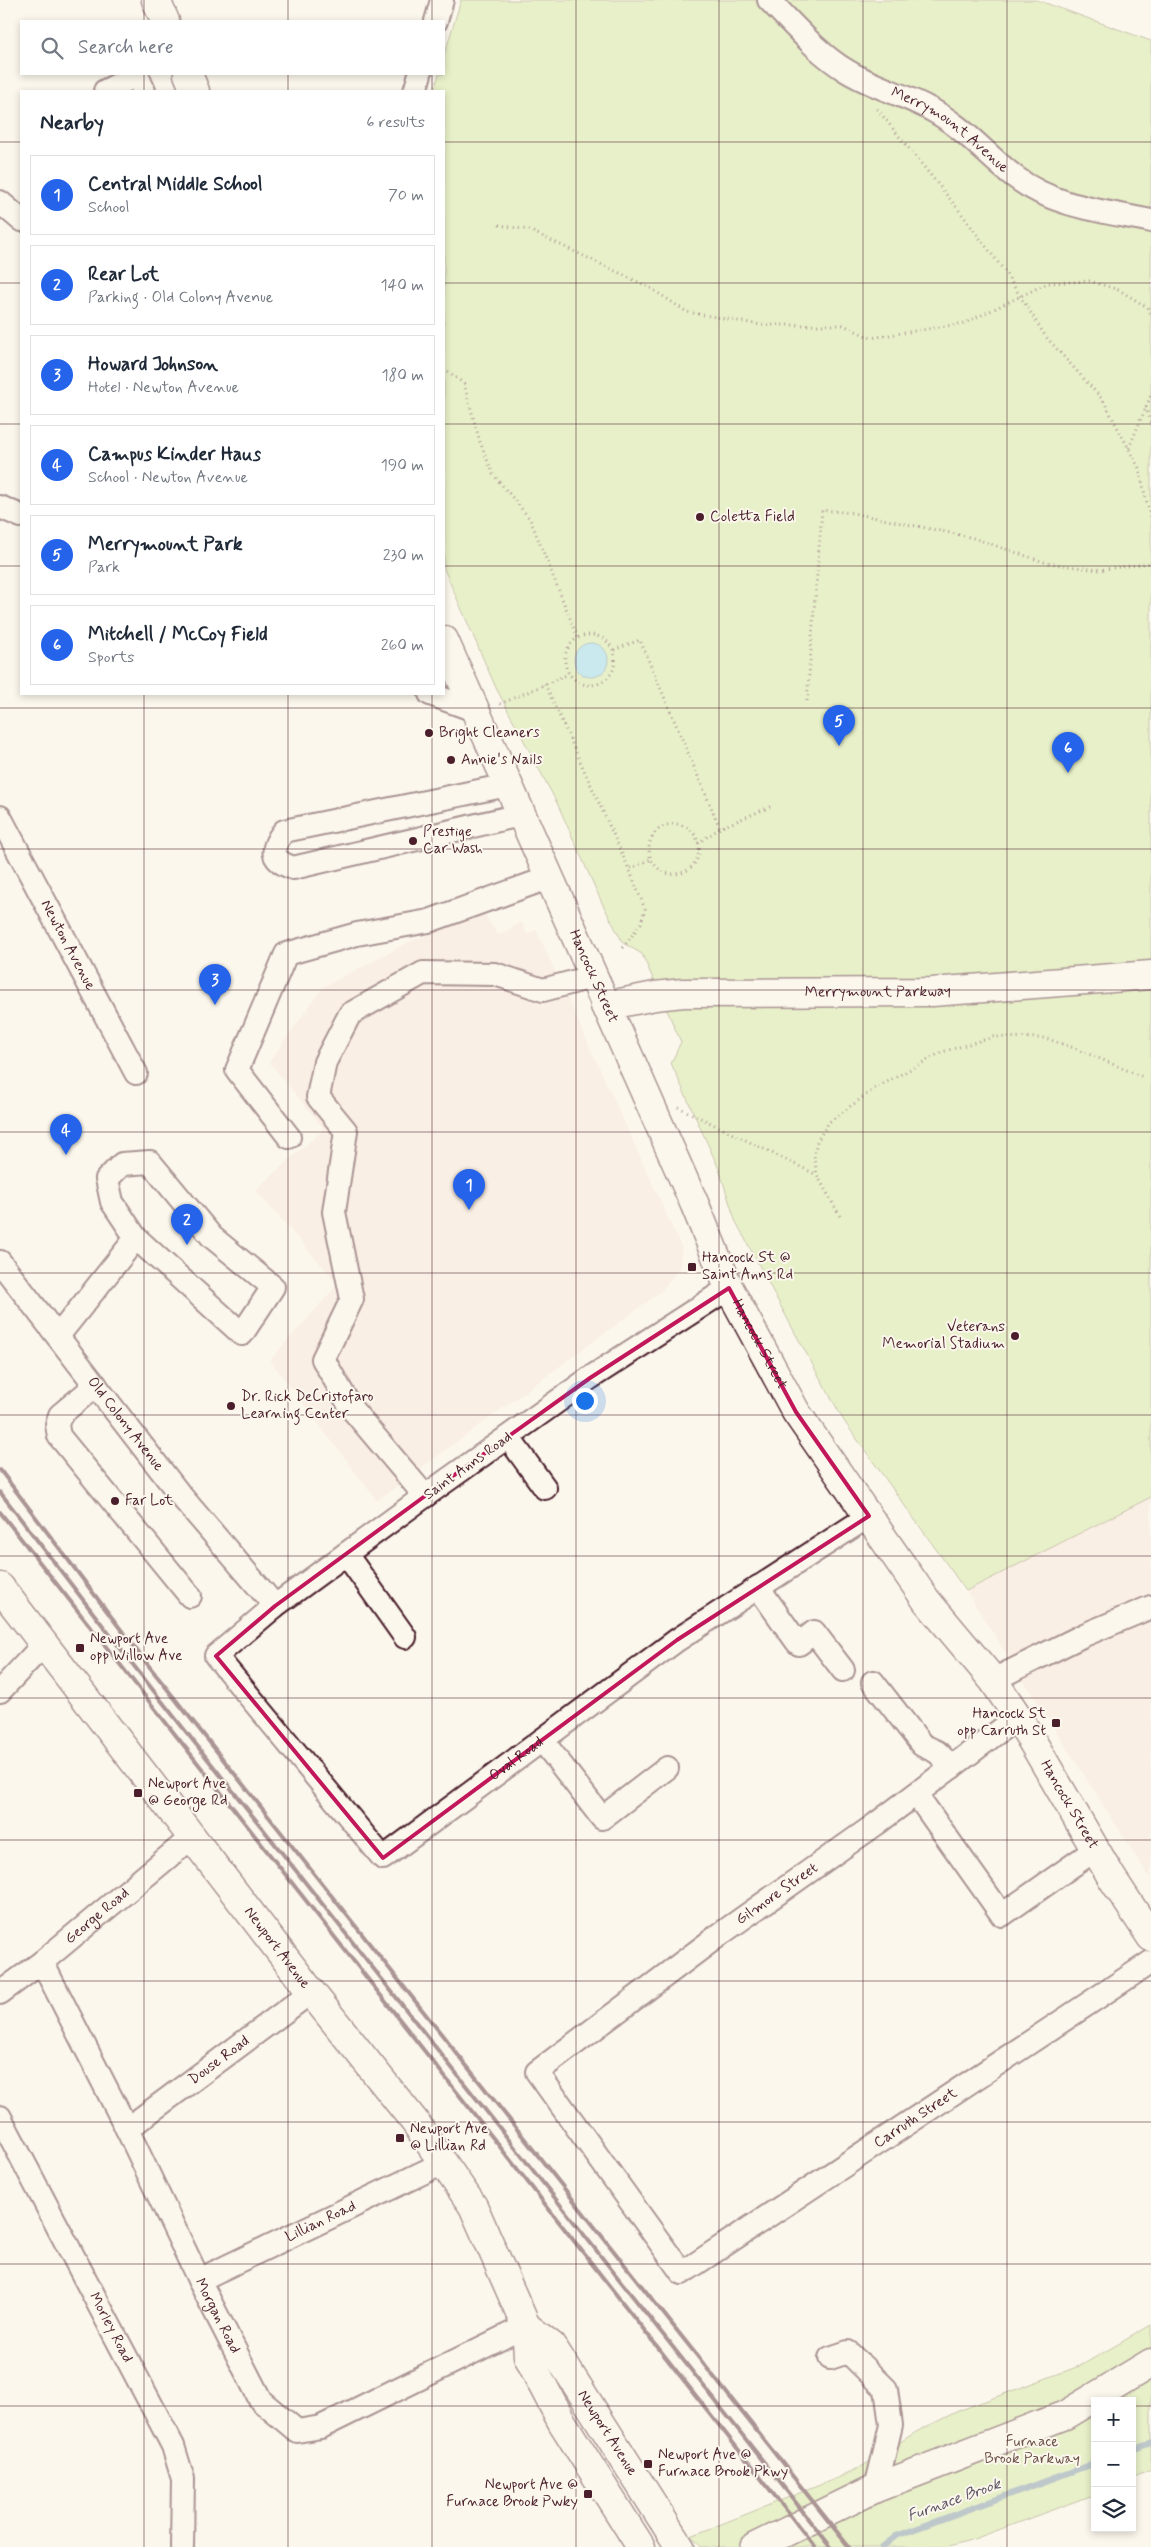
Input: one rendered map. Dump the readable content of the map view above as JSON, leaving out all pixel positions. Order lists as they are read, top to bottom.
{
  "streets": {
    "main road": ["Hancock Street", "Merrymount Parkway", "Newport Avenue"],
    "street": [
      "Merrymount Avenue",
      "Newton Avenue",
      "Old Colony Avenue",
      "Saint Anns Road",
      "Oval Road",
      "Gilmore Street",
      "George Road",
      "Douse Road",
      "Carruth Street",
      "Lillian Road",
      "Morgan Road",
      "Morley Road"
    ]
  },
  "crossings": [
    ["Hancock Street", "Merrymount Parkway"],
    ["Hancock Street", "Saint Anns Road"],
    ["Hancock Street", "Oval Road"],
    ["Hancock Street", "Gilmore Street"],
    ["Old Colony Avenue", "Saint Anns Road"],
    ["Saint Anns Road", "Oval Road"],
    ["Gilmore Street", "Carruth Street"],
    ["George Road", "Newport Avenue"],
    ["George Road", "Morgan Road"],
    ["Newport Avenue", "Douse Road"],
    ["Newport Avenue", "Lillian Road"],
    ["Newport Avenue", "Morgan Road"],
    ["Douse Road", "Morgan Road"],
    ["Lillian Road", "Morgan Road"]
  ],
  "water": ["Furnace Brook"],
  "parks": ["Furnace Brook Parkway"],
  "places": {
    "other": [
      "Coletta Field",
      "Bright Cleaners",
      "Annie's Nails",
      "Prestige Car Wash",
      "Veterans Memorial Stadium",
      "Dr. Rick DeCristofaro Learning Center",
      "Far Lot"
    ],
    "transit": [
      "Hancock St @ Saint Anns Rd",
      "Newport Ave opp Willow Ave",
      "Hancock St opp Carruth St",
      "Newport Ave @ George Rd",
      "Newport Ave @ Lillian Rd",
      "Newport Ave @ Furnace Brook Pkwy",
      "Newport Ave @ Furnace Brook Pwky"
    ]
  },
  "page": {
    "search": "Search here",
    "heading": ["Nearby", "6 results"],
    "list": [
      {
        "mark": "1",
        "name": "Central Middle School",
        "note": "School",
        "value": "70 m"
      },
      {
        "mark": "2",
        "name": "Rear Lot",
        "note": "Parking · Old Colony Avenue",
        "value": "140 m"
      },
      {
        "mark": "3",
        "name": "Howard Johnson",
        "note": "Hotel · Newton Avenue",
        "value": "180 m"
      },
      {
        "mark": "4",
        "name": "Campus Kinder Haus",
        "note": "School · Newton Avenue",
        "value": "190 m"
      },
      {
        "mark": "5",
        "name": "Merrymount Park",
        "note": "Park",
        "value": "230 m"
      },
      {
        "mark": "6",
        "name": "Mitchell / McCoy Field",
        "note": "Sports",
        "value": "260 m"
      }
    ],
    "pins": [
      "5",
      "6",
      "3",
      "4",
      "1",
      "2"
    ],
    "map_buttons": ["+", "−"]
  }
}
